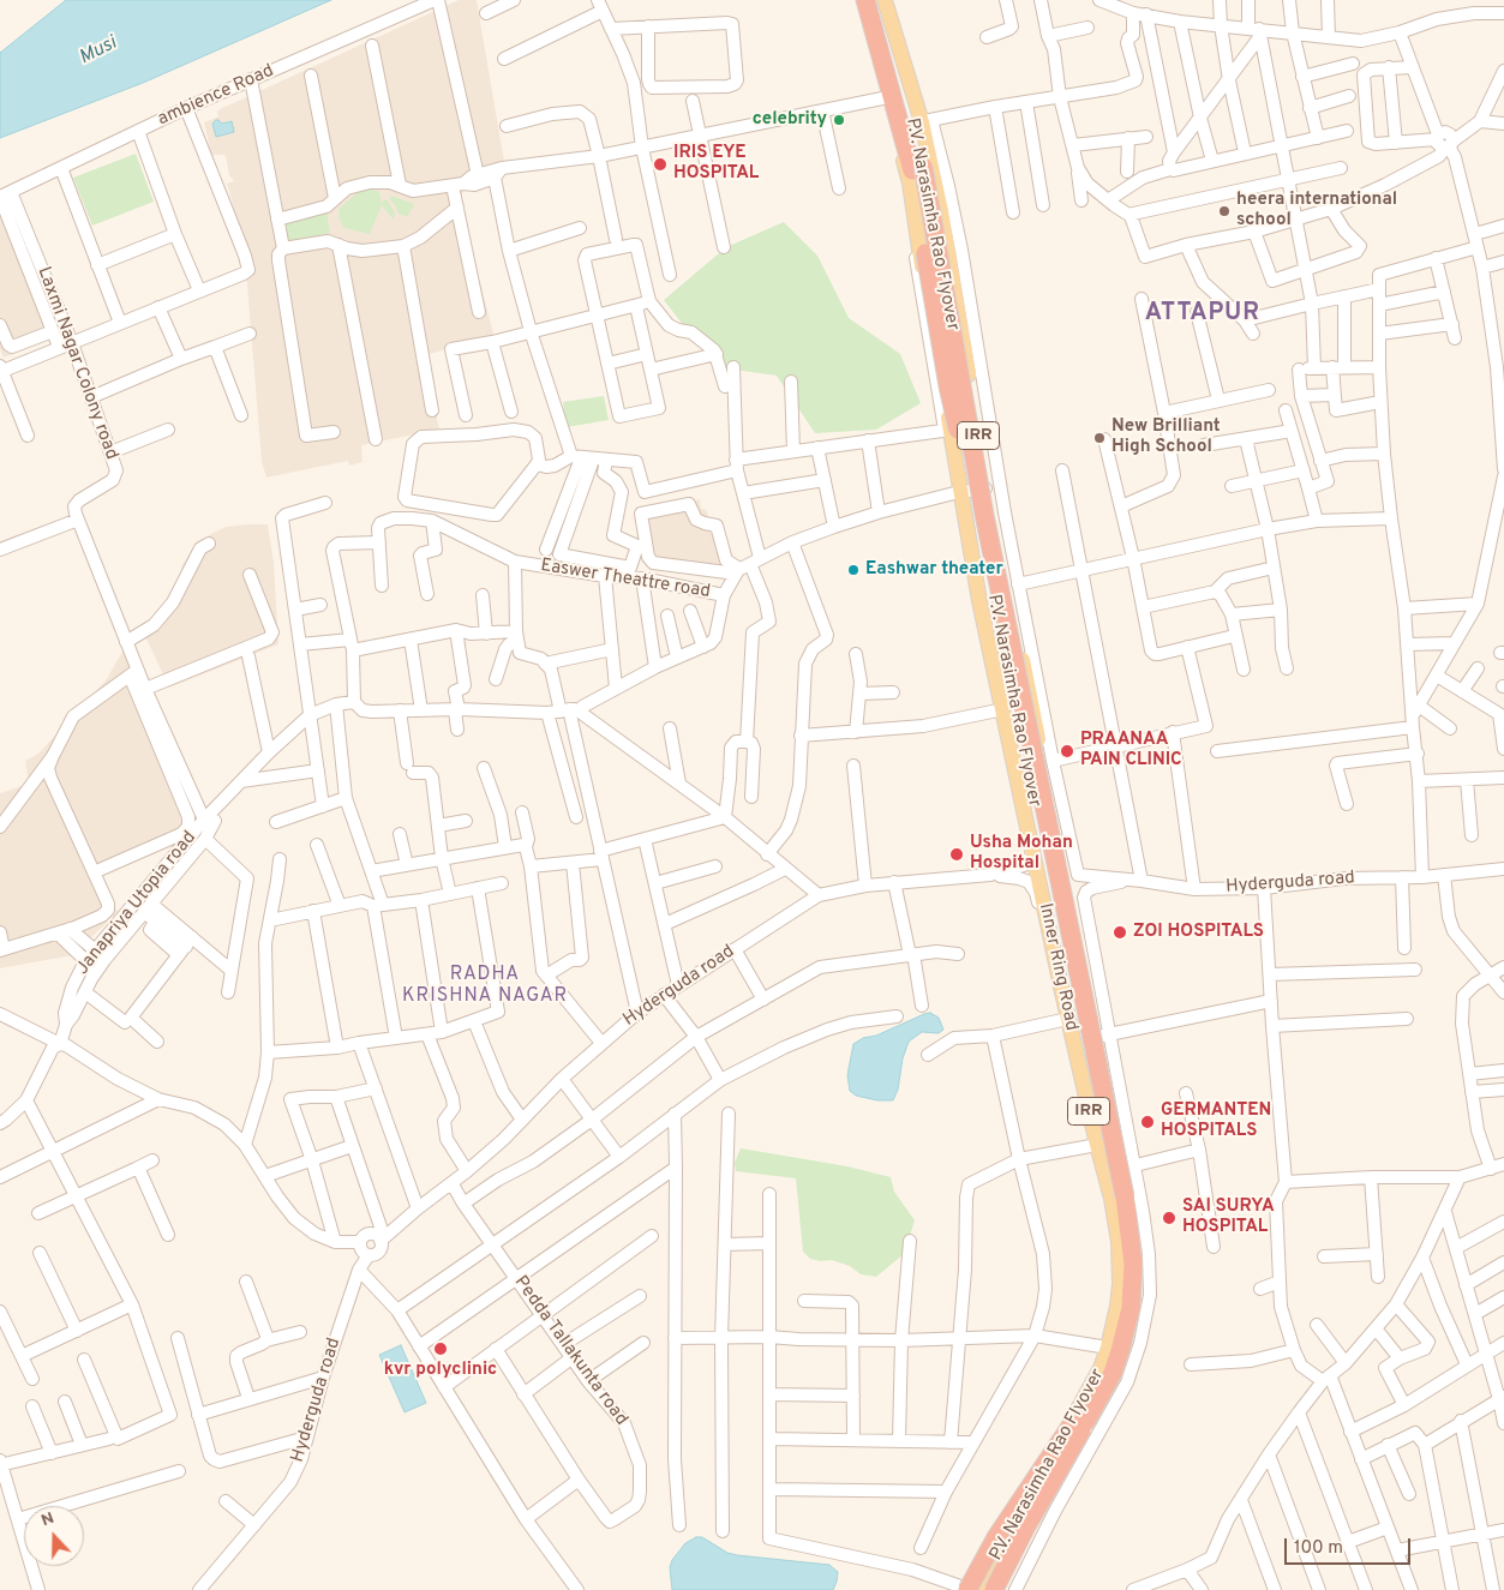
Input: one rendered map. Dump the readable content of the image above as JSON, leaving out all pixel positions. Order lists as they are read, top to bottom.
{
  "streets": {
    "highway": ["P.V. Narasimha Rao Flyover"],
    "main road": ["IRR", "Inner Ring Road"],
    "street": [
      "ambience Road",
      "Laxmi Nagar Colony road",
      "Easwer Theattre road",
      "Hyderguda road",
      "Janapriya Utopia road",
      "Pedda Tallakunta road"
    ]
  },
  "crossings": [
    ["ambience Road", "Laxmi Nagar Colony road"],
    ["P.V. Narasimha Rao Flyover", "Inner Ring Road"],
    ["Hyderguda road", "Inner Ring Road"],
    ["Hyderguda road", "Pedda Tallakunta road"]
  ],
  "districts": ["ATTAPUR", "RADHA KRISHNA NAGAR"],
  "water": ["Musi"],
  "places": [
    "celebrity",
    "IRIS EYE HOSPITAL",
    "heera international school",
    "New Brilliant High School",
    "Eashwar theater",
    "PRAANAA PAIN CLINIC",
    "Usha Mohan Hospital",
    "ZOI HOSPITALS",
    "GERMANTEN HOSPITALS",
    "SAI SURYA HOSPITAL",
    "kvr polyclinic"
  ],
  "scale_bar": "100 m",
  "north": "top"
}
